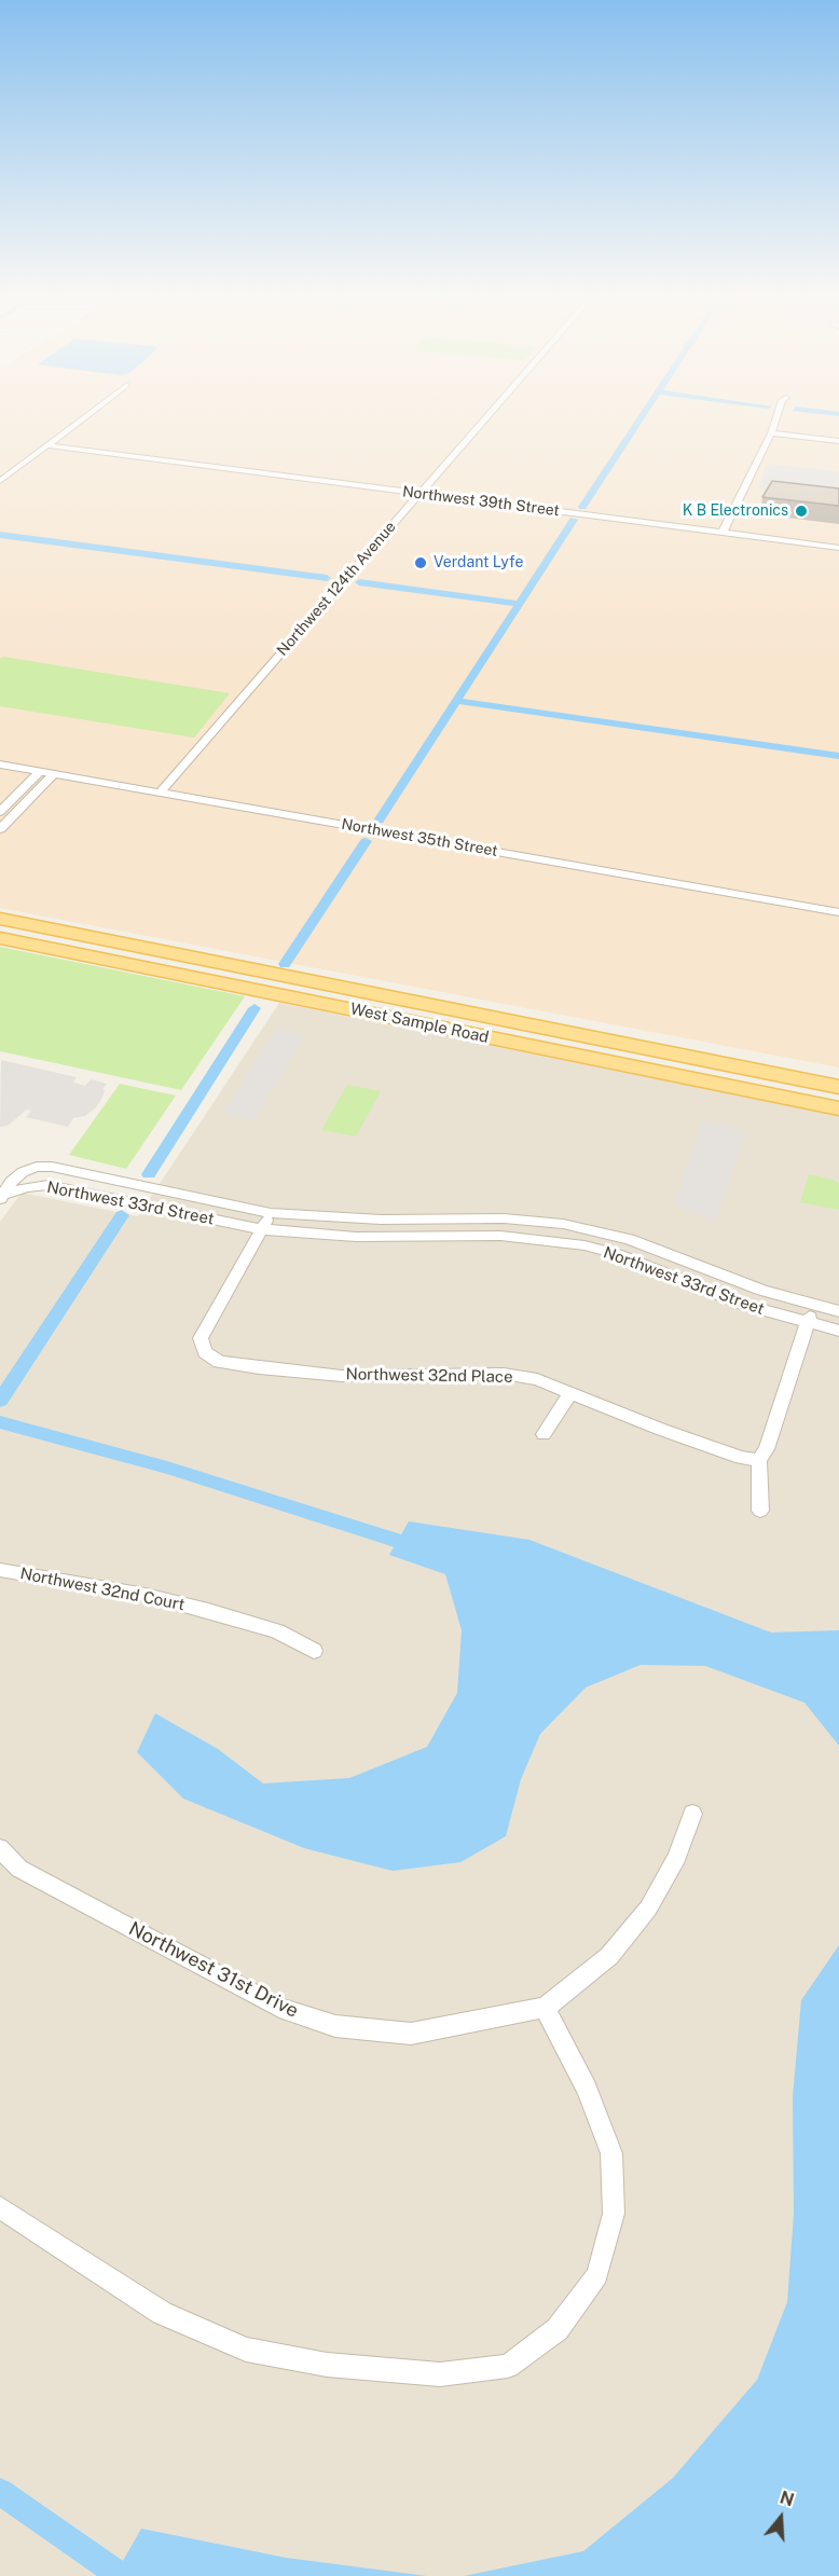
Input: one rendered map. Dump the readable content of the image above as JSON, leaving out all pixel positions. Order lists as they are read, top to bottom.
{
  "streets": {
    "main road": ["West Sample Road"],
    "street": [
      "Northwest 39th Street",
      "Northwest 124th Avenue",
      "Northwest 35th Street",
      "Northwest 33rd Street",
      "Northwest 32nd Place",
      "Northwest 32nd Court",
      "Northwest 31st Drive"
    ]
  },
  "crossings": [
    ["Northwest 39th Street", "Northwest 124th Avenue"],
    ["Northwest 124th Avenue", "Northwest 35th Street"],
    ["Northwest 33rd Street", "Northwest 32nd Place"]
  ],
  "places": ["K B Electronics", "Verdant Lyfe"],
  "north": "top"
}
